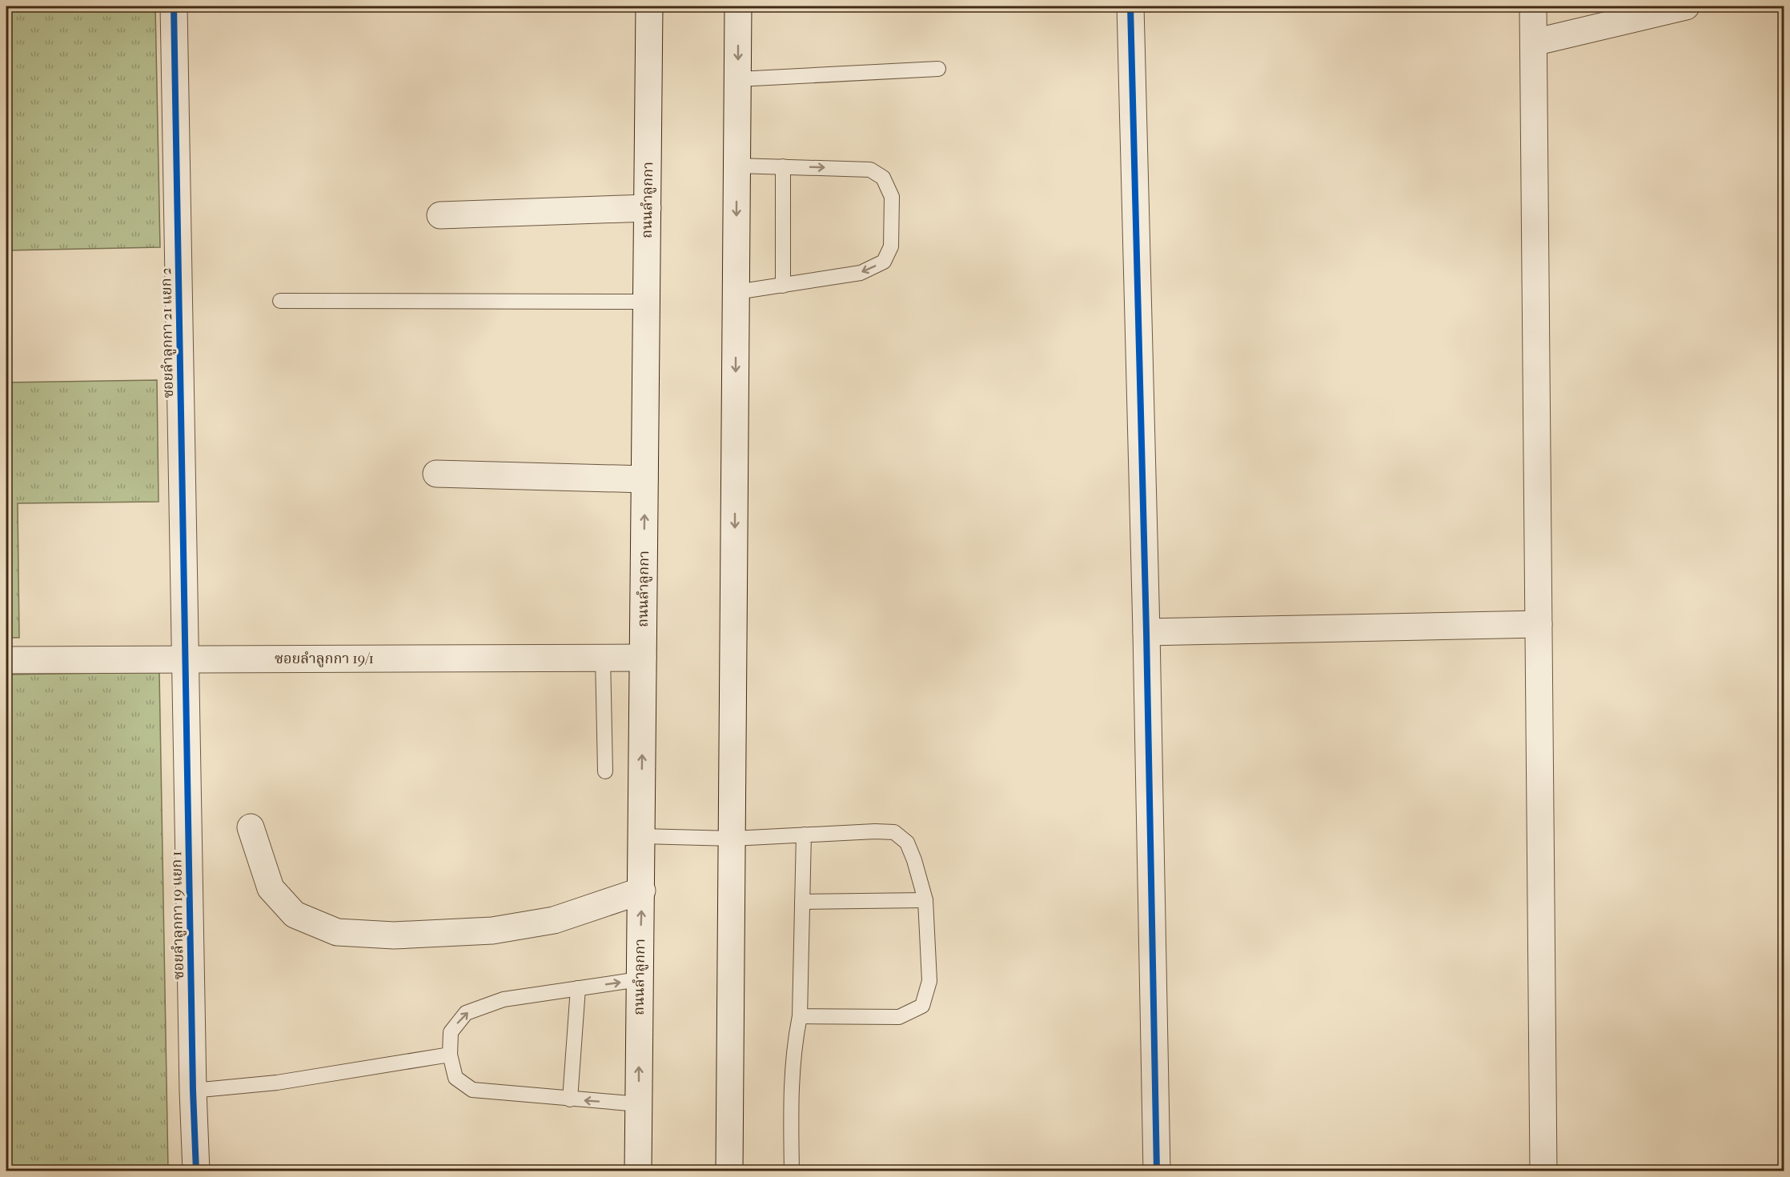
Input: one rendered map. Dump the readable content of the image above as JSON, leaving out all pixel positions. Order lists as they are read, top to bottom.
{
  "streets": {
    "street": [
      "ถนนลำลูกกา",
      "ซอยลำลูกกา 21 แยก 2",
      "ซอยลำลูกกา 19/1",
      "ซอยลำลูกกา 19 แยก 1"
    ]
  },
  "crossings": [
    ["ถนนลำลูกกา", "ซอยลำลูกกา 19/1"],
    ["ซอยลำลูกกา 21 แยก 2", "ซอยลำลูกกา 19/1"],
    ["ซอยลำลูกกา 21 แยก 2", "ซอยลำลูกกา 19 แยก 1"],
    ["ซอยลำลูกกา 19/1", "ซอยลำลูกกา 19 แยก 1"]
  ]
}
